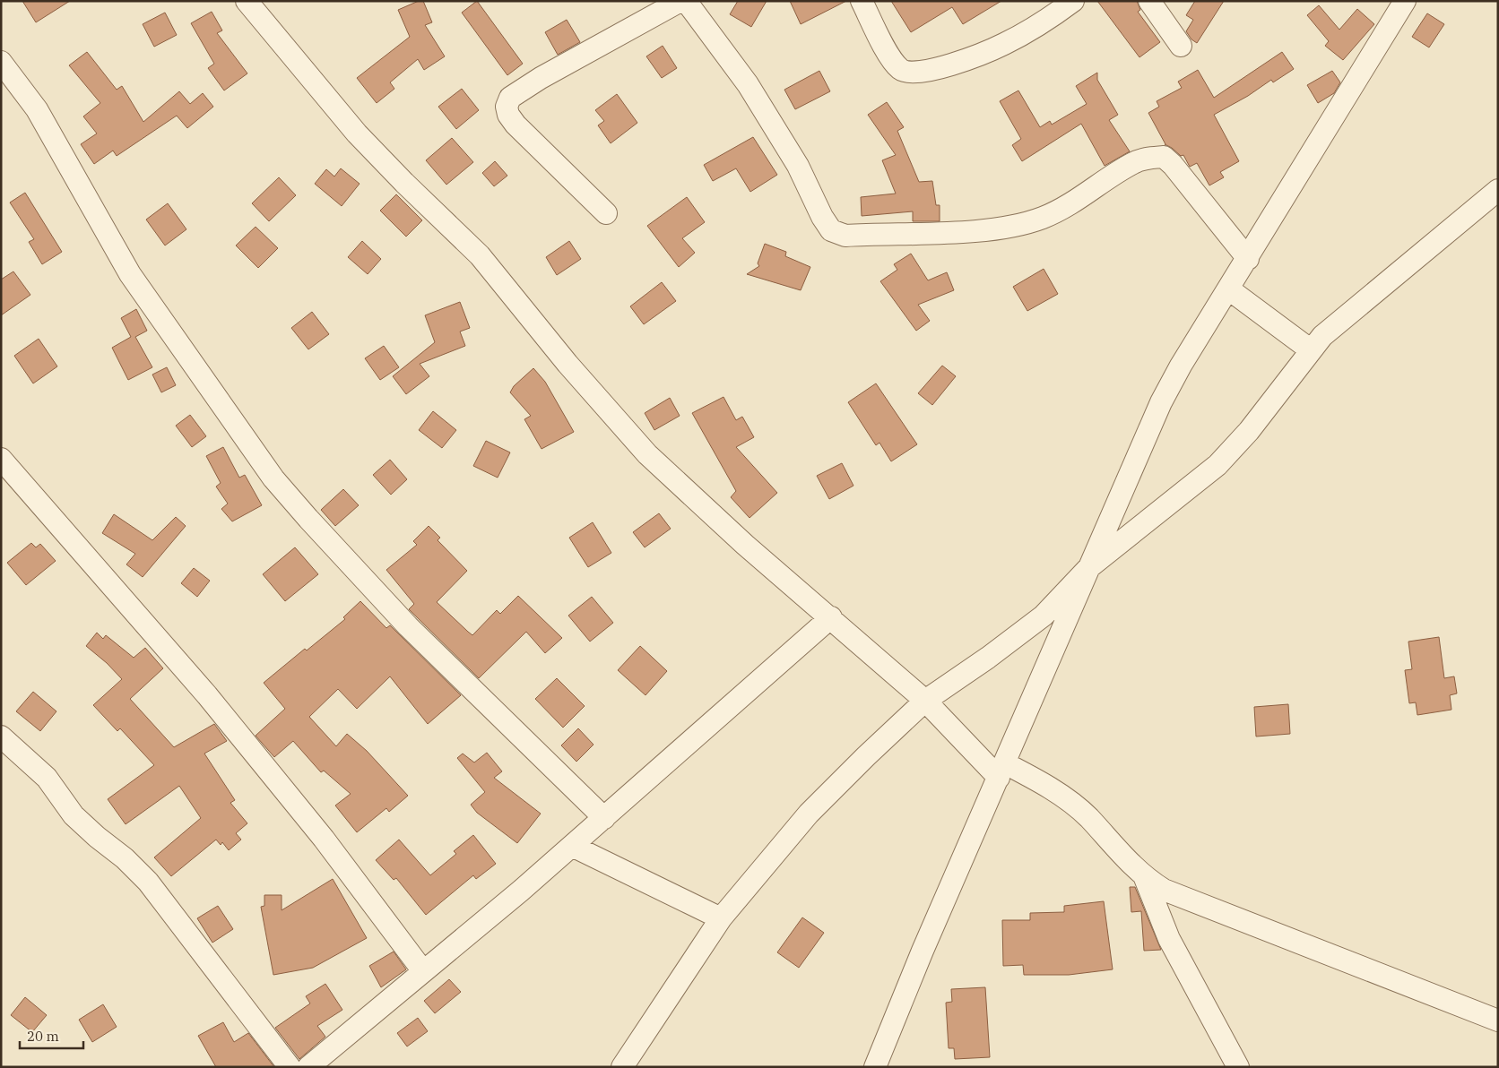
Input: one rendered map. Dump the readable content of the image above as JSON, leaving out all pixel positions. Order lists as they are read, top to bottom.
{
  "scale_bar": "20 m"
}
